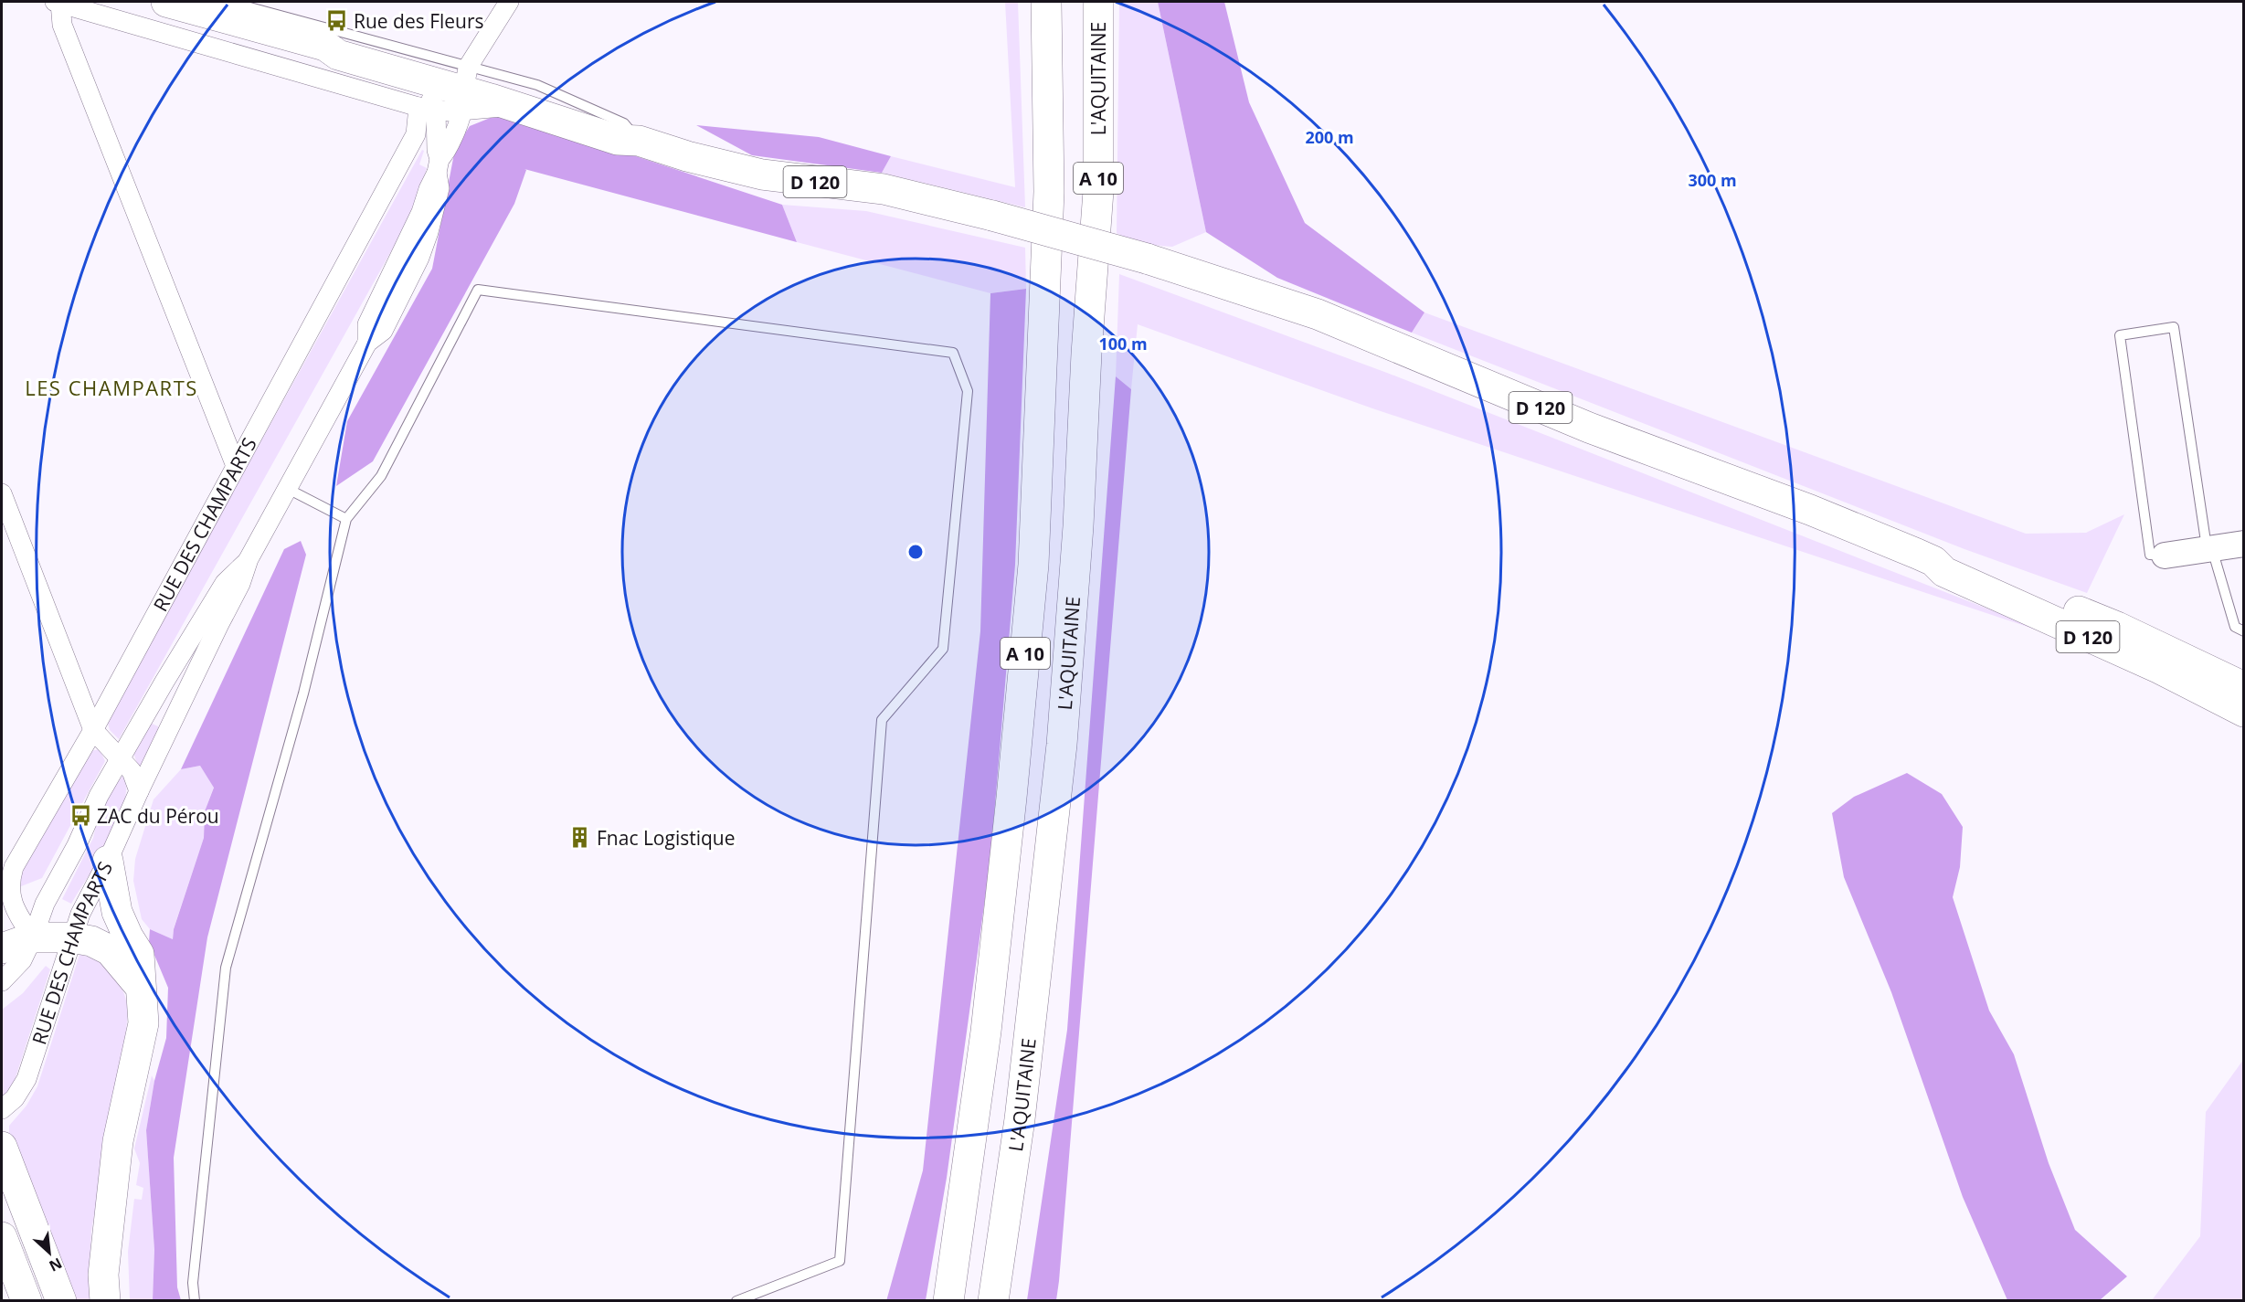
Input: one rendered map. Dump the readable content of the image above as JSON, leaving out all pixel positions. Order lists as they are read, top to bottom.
{
  "streets": {
    "main road": ["L'AQUITAINE", "A 10", "D 120"],
    "street": ["RUE DES CHAMPARTS"]
  },
  "districts": ["LES CHAMPARTS"],
  "places": {
    "bus stop": ["Rue des Fleurs", "ZAC du Pérou"],
    "building": ["Fnac Logistique"]
  },
  "north": "bottom right",
  "rings": ["200 m", "300 m", "100 m"]
}
